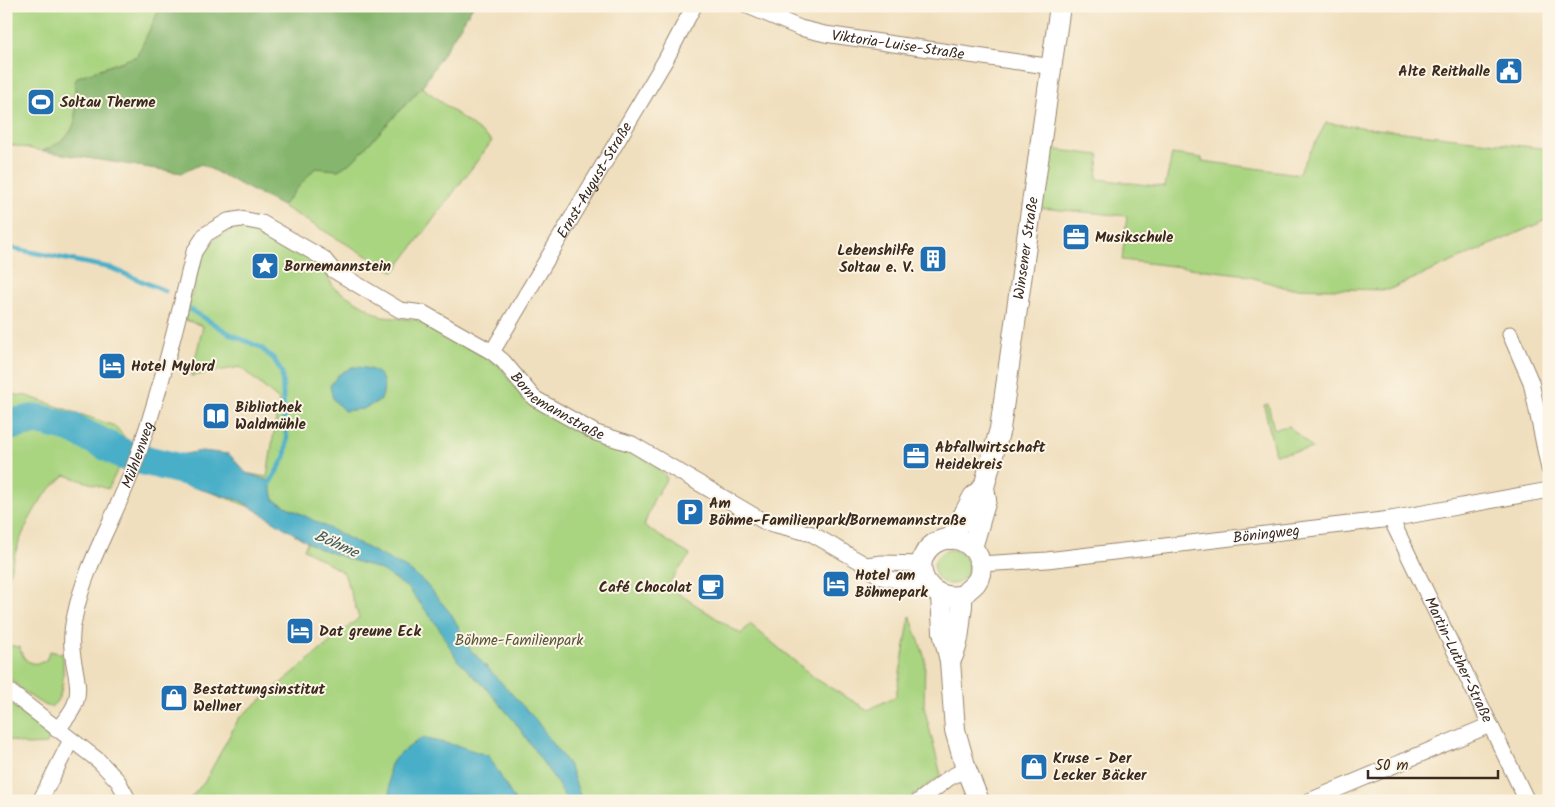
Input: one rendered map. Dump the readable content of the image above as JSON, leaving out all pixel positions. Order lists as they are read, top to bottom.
{
  "streets": {
    "main road": ["Winsener Straße"],
    "street": [
      "Viktoria-Luise-Straße",
      "Ernst-August-Straße",
      "Bornemannstraße",
      "Mühlenweg",
      "Böningweg",
      "Martin-Luther-Straße"
    ]
  },
  "crossings": [
    ["Viktoria-Luise-Straße", "Winsener Straße"],
    ["Ernst-August-Straße", "Bornemannstraße"],
    ["Winsener Straße", "Bornemannstraße"],
    ["Winsener Straße", "Böningweg"],
    ["Bornemannstraße", "Mühlenweg"],
    ["Bornemannstraße", "Böningweg"],
    ["Böningweg", "Martin-Luther-Straße"]
  ],
  "water": ["Böhme"],
  "parks": ["Böhme-Familienpark"],
  "places": {
    "public building": ["Alte Reithalle"],
    "sports": ["Soltau Therme"],
    "office": ["Musikschule", "Abfallwirtschaft Heidekreis"],
    "building": ["Lebenshilfe Soltau e. V."],
    "place": ["Bornemannstein"],
    "hotel": ["Hotel Mylord", "Hotel am Böhmepark", "Dat greune Eck"],
    "library": ["Bibliothek Waldmühle"],
    "parking": ["Am Böhme-Familienpark/Bornemannstraße"],
    "cafe": ["Café Chocolat"],
    "shop": ["Bestattungsinstitut Wellner", "Kruse - Der Lecker Bäcker"]
  },
  "scale_bar": "50 m"
}
